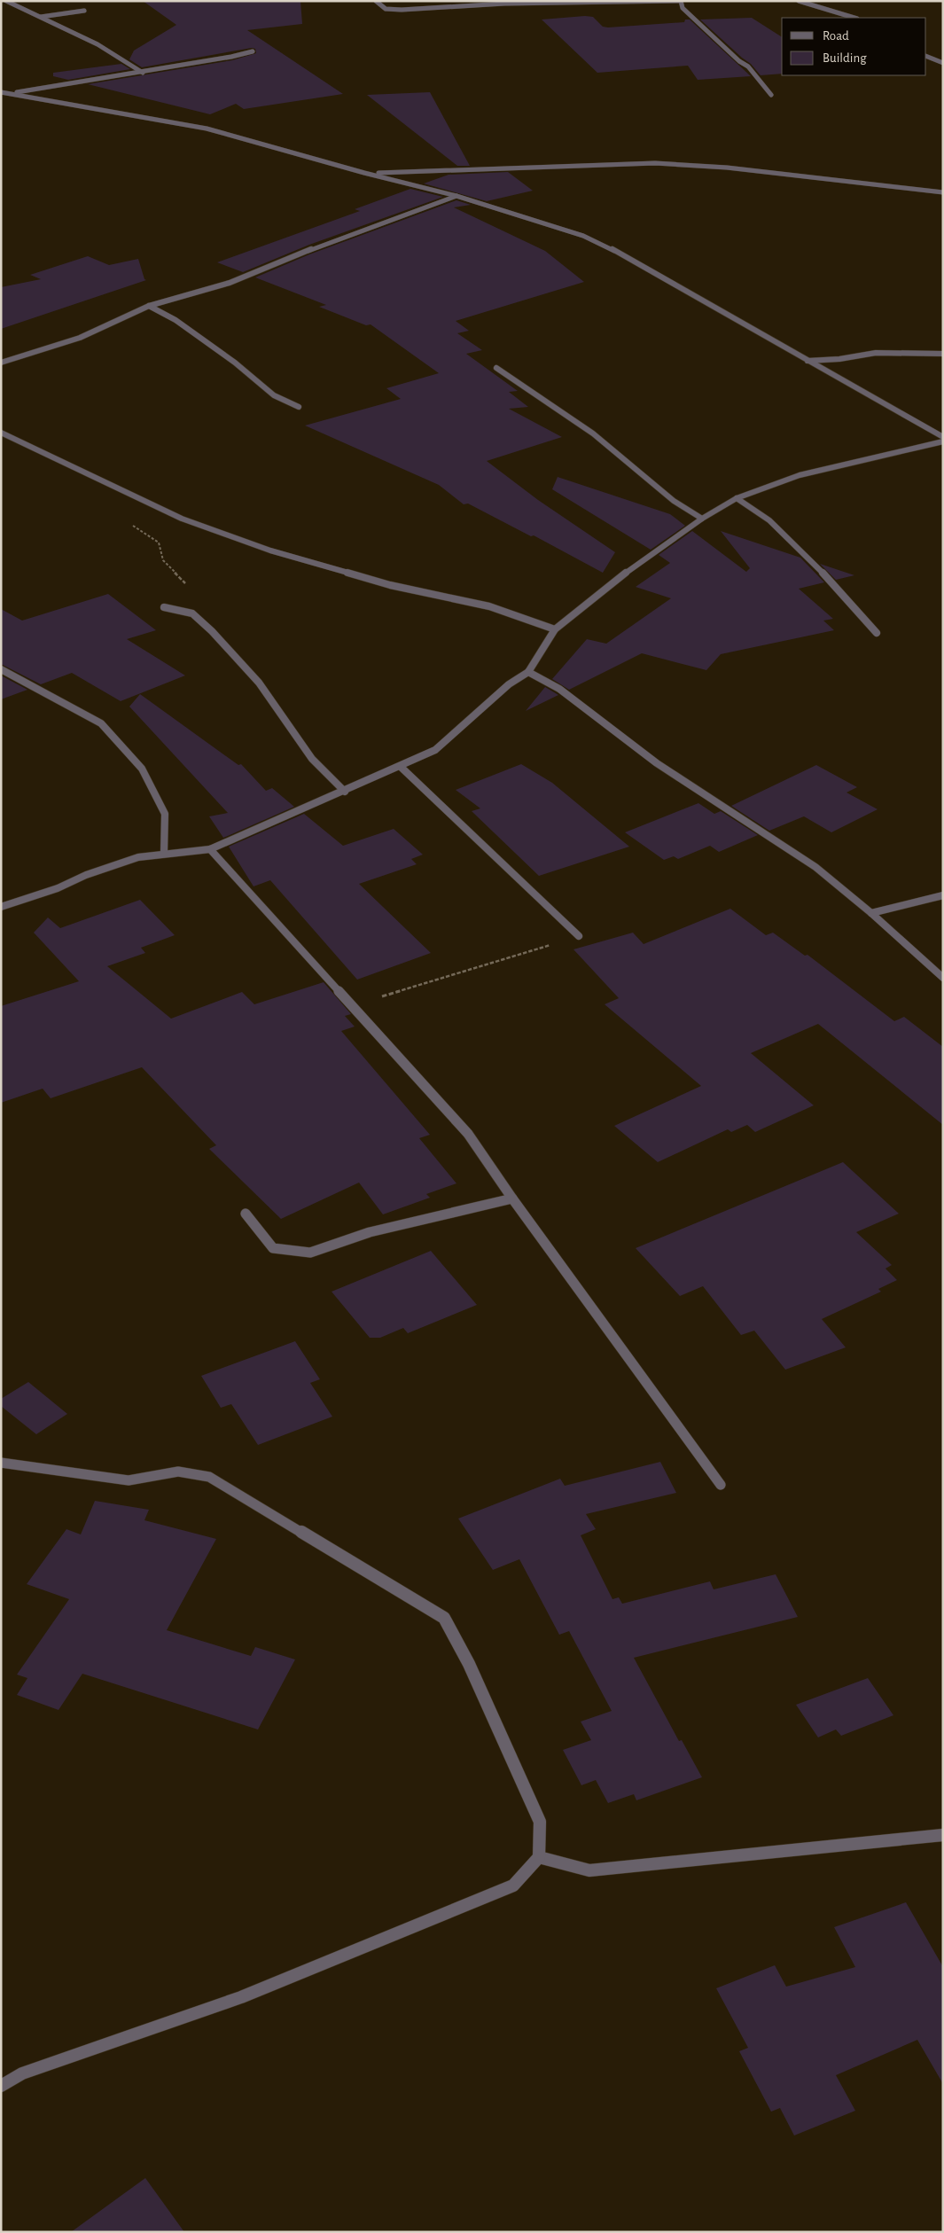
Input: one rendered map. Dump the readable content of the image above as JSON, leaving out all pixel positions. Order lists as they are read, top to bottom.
{
  "legend": ["Road", "Building"]
}
